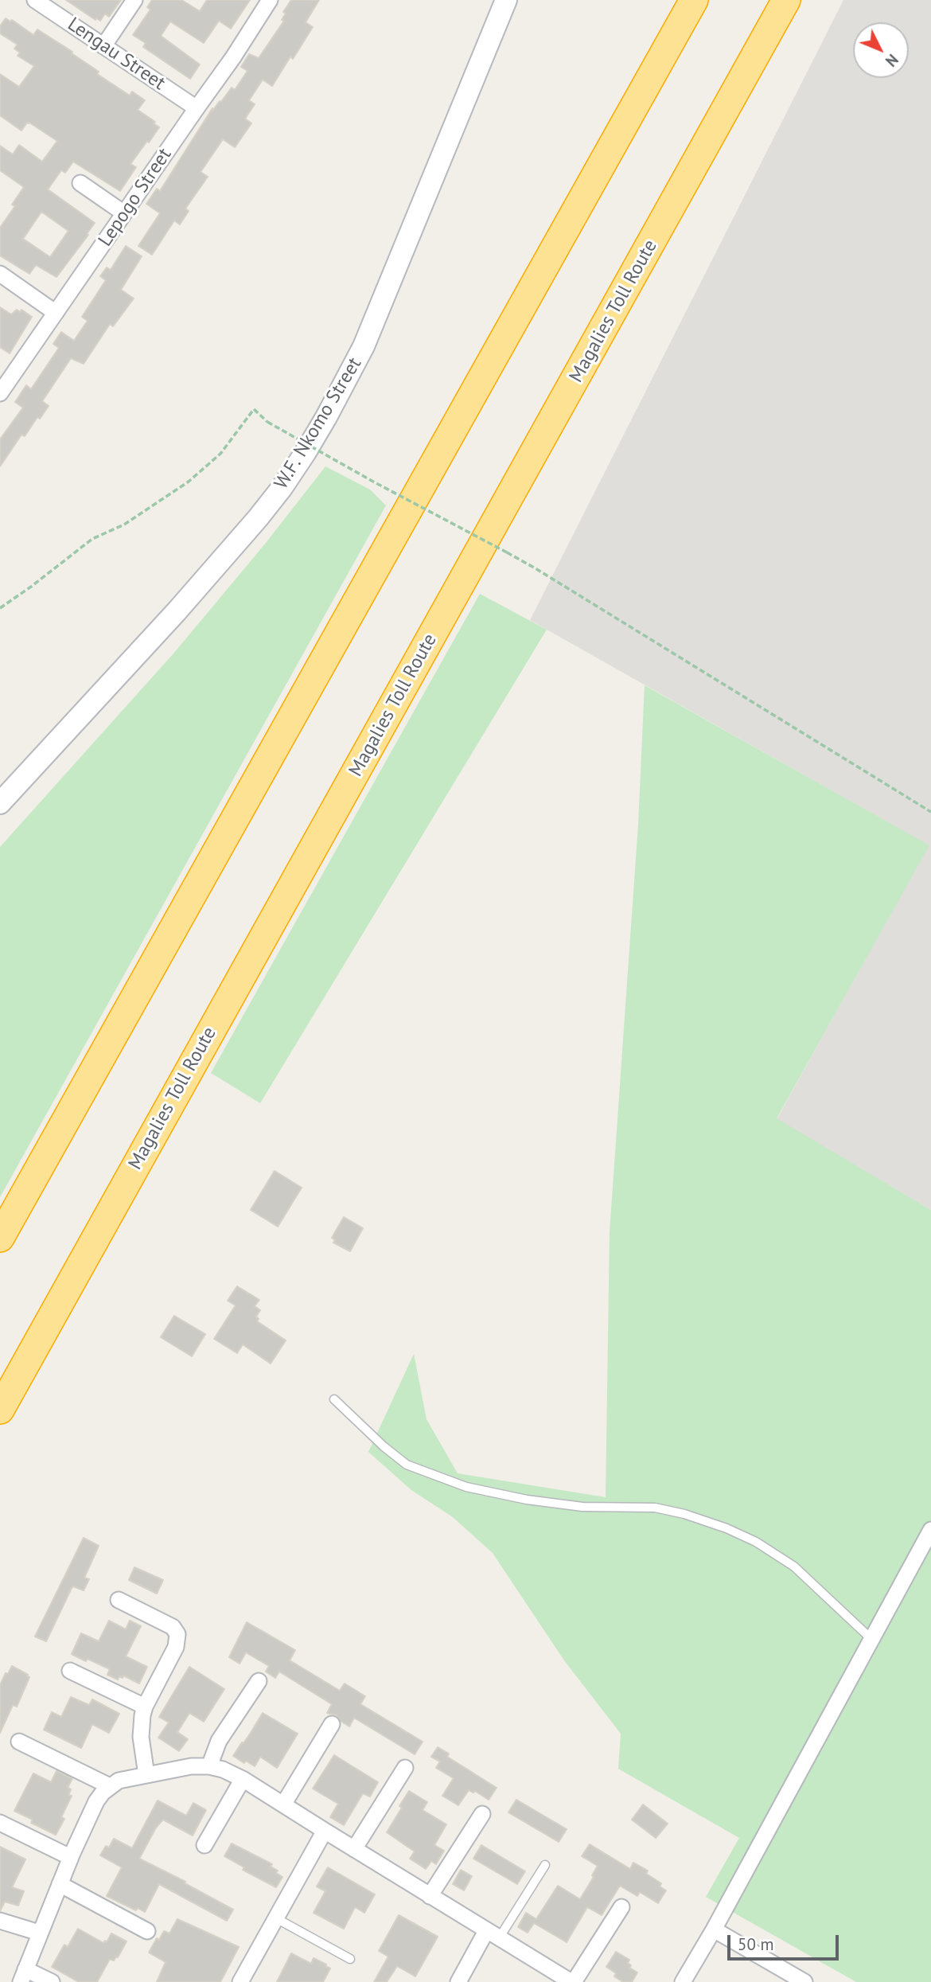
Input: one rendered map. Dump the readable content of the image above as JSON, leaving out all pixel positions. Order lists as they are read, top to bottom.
{
  "streets": {
    "highway": ["Magalies Toll Route"],
    "main road": ["W.F. Nkomo Street"],
    "street": ["Lengau Street", "Lepogo Street"]
  },
  "crossings": [
    ["Lengau Street", "Lepogo Street"]
  ],
  "scale_bar": "50 m",
  "north": "bottom right"
}
